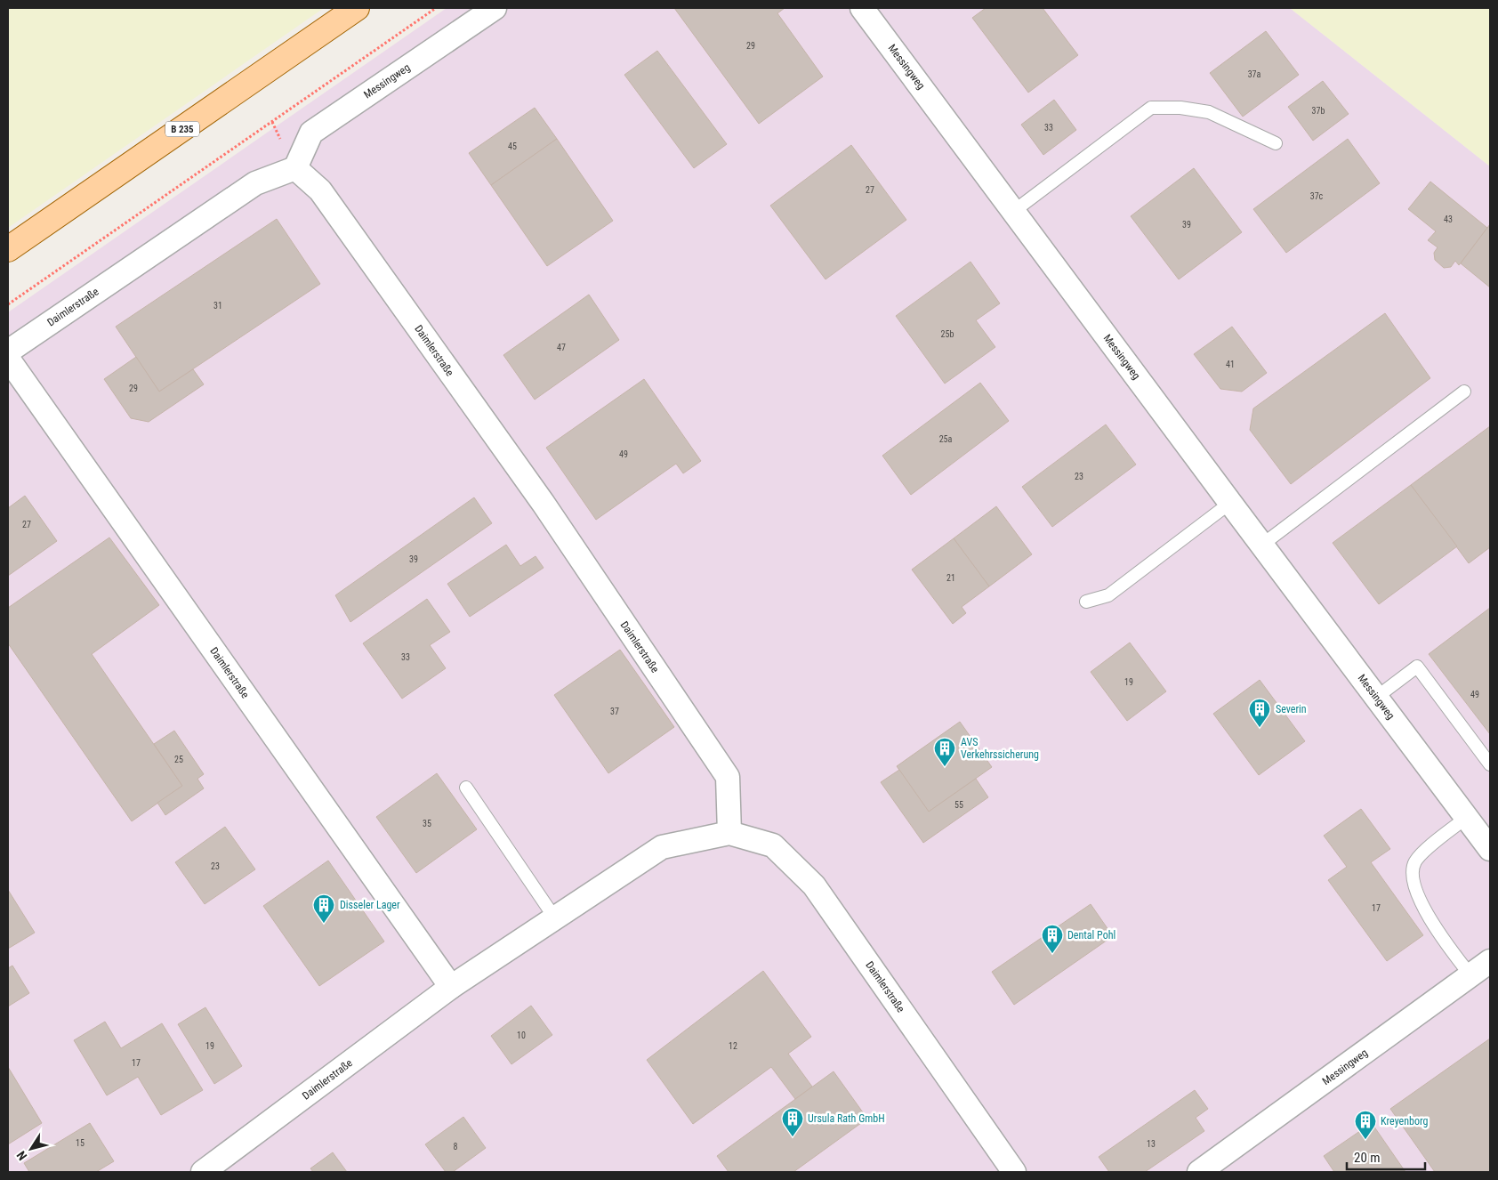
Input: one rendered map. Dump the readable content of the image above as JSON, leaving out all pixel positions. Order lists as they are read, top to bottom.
{
  "streets": {
    "main road": ["B 235"],
    "street": ["Messingweg", "Daimlerstraße"]
  },
  "crossings": [
    ["Messingweg", "Daimlerstraße"]
  ],
  "places": {
    "building": [
      "Severin",
      "AVS Verkehrssicherung",
      "Disseler Lager",
      "Dental Pohl",
      "Ursula Rath GmbH",
      "Kreyenborg"
    ]
  },
  "house_numbers": [
    "29",
    "37a",
    "37b",
    "33",
    "45",
    "27",
    "37c",
    "43",
    "39",
    "31",
    "25b",
    "47",
    "41",
    "29",
    "25a",
    "49",
    "23",
    "27",
    "39",
    "21",
    "33",
    "19",
    "49",
    "37",
    "25",
    "55",
    "35",
    "23",
    "17",
    "10",
    "19",
    "12",
    "17",
    "15",
    "13",
    "8"
  ],
  "scale_bar": "20 m",
  "north": "bottom left"
}
